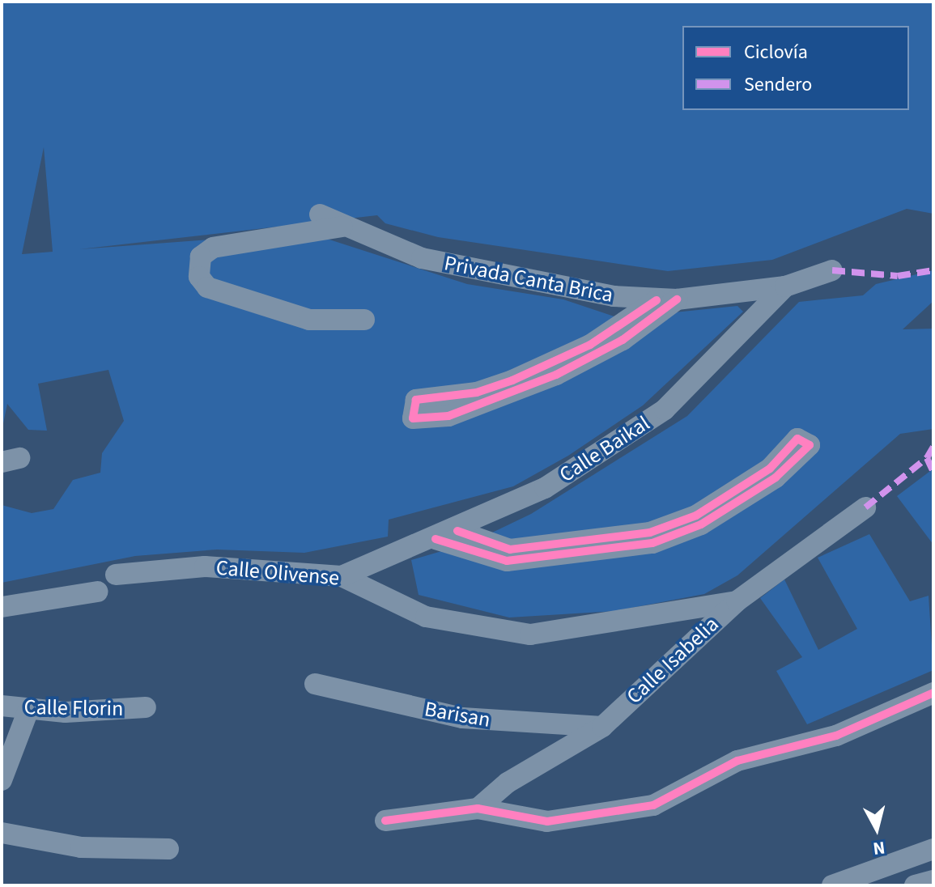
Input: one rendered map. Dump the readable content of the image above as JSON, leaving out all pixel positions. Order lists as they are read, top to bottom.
{
  "streets": {
    "street": [
      "Privada Canta Brica",
      "Calle Baikal",
      "Calle Olivense",
      "Calle Isabelia",
      "Calle Florin",
      "Barisan"
    ]
  },
  "crossings": [
    ["Privada Canta Brica", "Calle Baikal"],
    ["Calle Baikal", "Calle Olivense"],
    ["Calle Olivense", "Calle Isabelia"],
    ["Calle Isabelia", "Barisan"]
  ],
  "legend": ["Ciclovía", "Sendero"],
  "north": "bottom"
}
